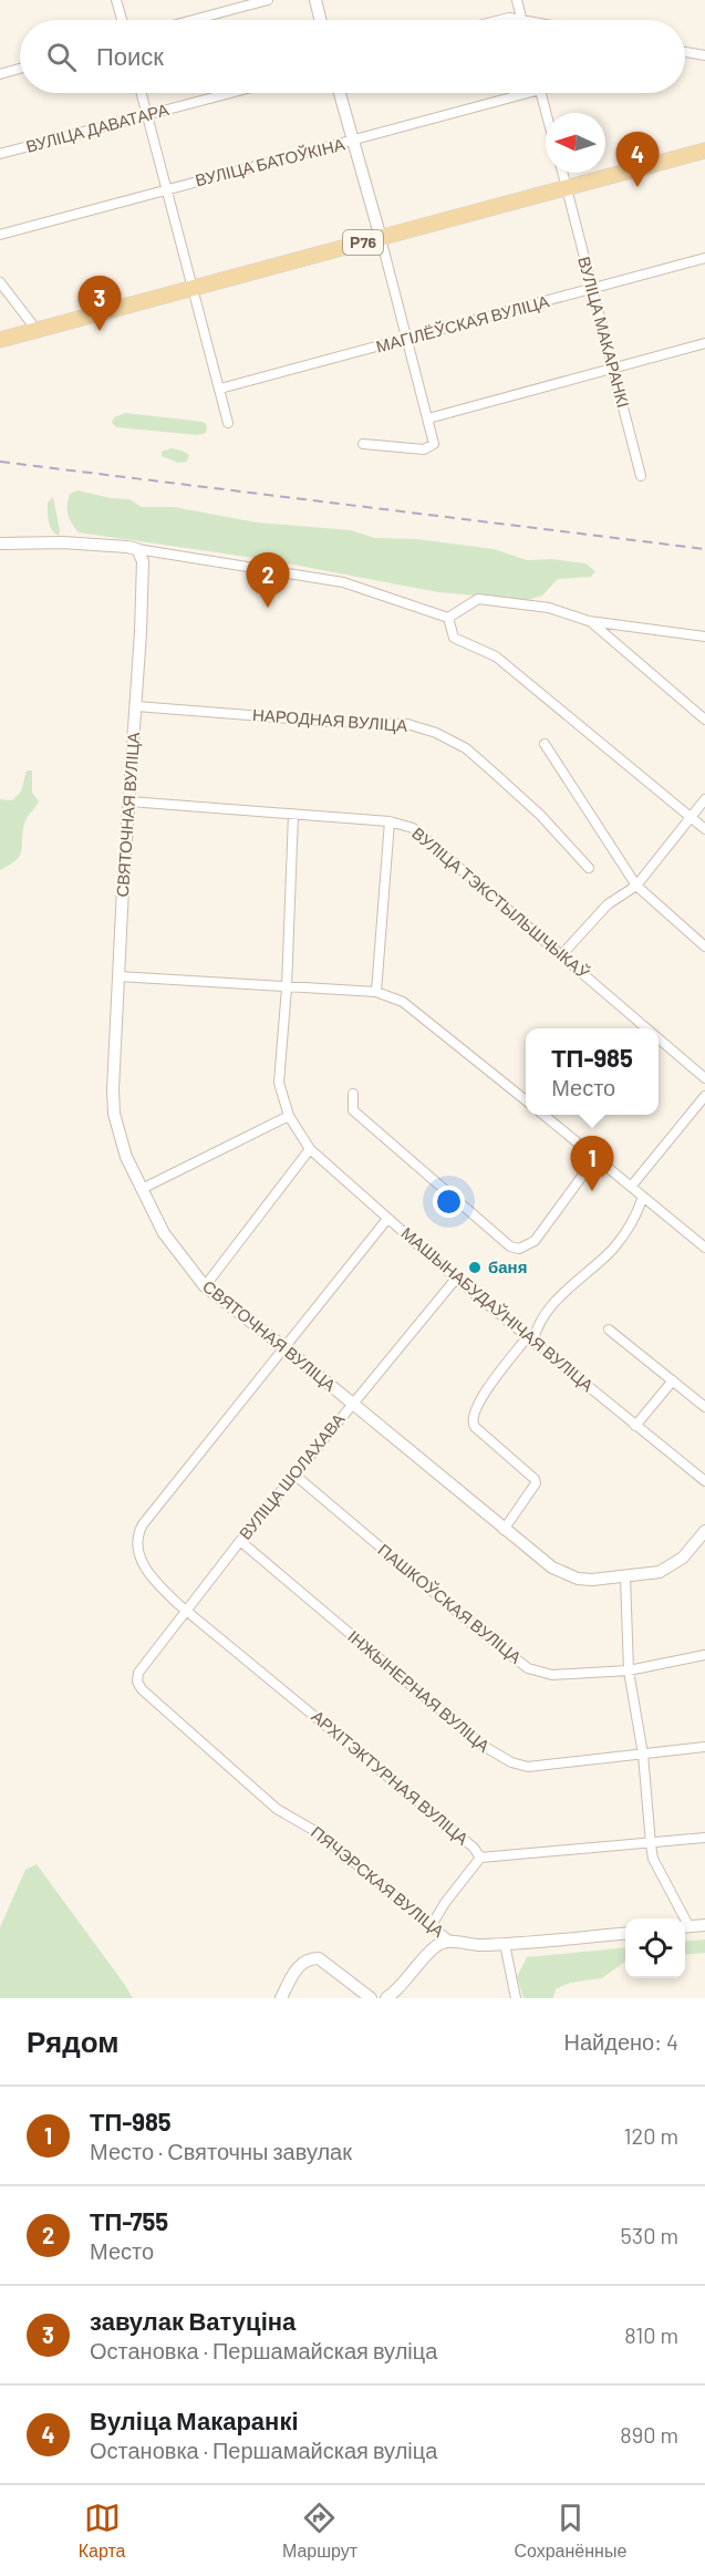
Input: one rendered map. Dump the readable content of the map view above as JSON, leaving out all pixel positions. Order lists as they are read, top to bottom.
{
  "streets": {
    "main road": ["Р76"],
    "street": [
      "ВУЛІЦА ДАВАТАРА",
      "ВУЛІЦА БАТОЎКІНА",
      "МАГІЛЁЎСКАЯ ВУЛІЦА",
      "ВУЛІЦА МАКАРАНКІ",
      "НАРОДНАЯ ВУЛІЦА",
      "СВЯТОЧНАЯ ВУЛІЦА",
      "ВУЛІЦА ТЭКСТЫЛЬШЧЫКАЎ",
      "МАШЫНАБУДАЎНІЧАЯ ВУЛІЦА",
      "ВУЛІЦА ШОЛАХАВА",
      "ПАШКОЎСКАЯ ВУЛІЦА",
      "ІНЖЫНЕРНАЯ ВУЛІЦА",
      "АРХІТЭКТУРНАЯ ВУЛІЦА",
      "ПЯЧЭРСКАЯ ВУЛІЦА"
    ]
  },
  "crossings": [
    ["Р76", "ВУЛІЦА МАКАРАНКІ"],
    ["МАГІЛЁЎСКАЯ ВУЛІЦА", "ВУЛІЦА МАКАРАНКІ"],
    ["НАРОДНАЯ ВУЛІЦА", "СВЯТОЧНАЯ ВУЛІЦА"],
    ["СВЯТОЧНАЯ ВУЛІЦА", "ВУЛІЦА ТЭКСТЫЛЬШЧЫКАЎ"],
    ["СВЯТОЧНАЯ ВУЛІЦА", "ВУЛІЦА ШОЛАХАВА"],
    ["СВЯТОЧНАЯ ВУЛІЦА", "АРХІТЭКТУРНАЯ ВУЛІЦА"],
    ["ВУЛІЦА ТЭКСТЫЛЬШЧЫКАЎ", "МАШЫНАБУДАЎНІЧАЯ ВУЛІЦА"],
    ["МАШЫНАБУДАЎНІЧАЯ ВУЛІЦА", "ВУЛІЦА ШОЛАХАВА"],
    ["ВУЛІЦА ШОЛАХАВА", "ПАШКОЎСКАЯ ВУЛІЦА"],
    ["ВУЛІЦА ШОЛАХАВА", "ІНЖЫНЕРНАЯ ВУЛІЦА"],
    ["ВУЛІЦА ШОЛАХАВА", "АРХІТЭКТУРНАЯ ВУЛІЦА"],
    ["ВУЛІЦА ШОЛАХАВА", "ПЯЧЭРСКАЯ ВУЛІЦА"]
  ],
  "places": ["баня"],
  "north": "left",
  "page": {
    "search": "Поиск",
    "pins": [
      "4",
      "3",
      "2",
      "1"
    ],
    "popup": ["ТП-985", "Место"],
    "heading": ["Рядом", "Найдено: 4"],
    "list": [
      {
        "mark": "1",
        "name": "ТП-985",
        "note": "Место · Святочны завулак",
        "value": "120 m"
      },
      {
        "mark": "2",
        "name": "ТП-755",
        "note": "Место",
        "value": "530 m"
      },
      {
        "mark": "3",
        "name": "завулак Ватуціна",
        "note": "Остановка · Першамайская вуліца",
        "value": "810 m"
      },
      {
        "mark": "4",
        "name": "Вуліца Макаранкі",
        "note": "Остановка · Першамайская вуліца",
        "value": "890 m"
      }
    ],
    "nav": ["Карта", "Маршрут", "Сохранённые"]
  }
}
